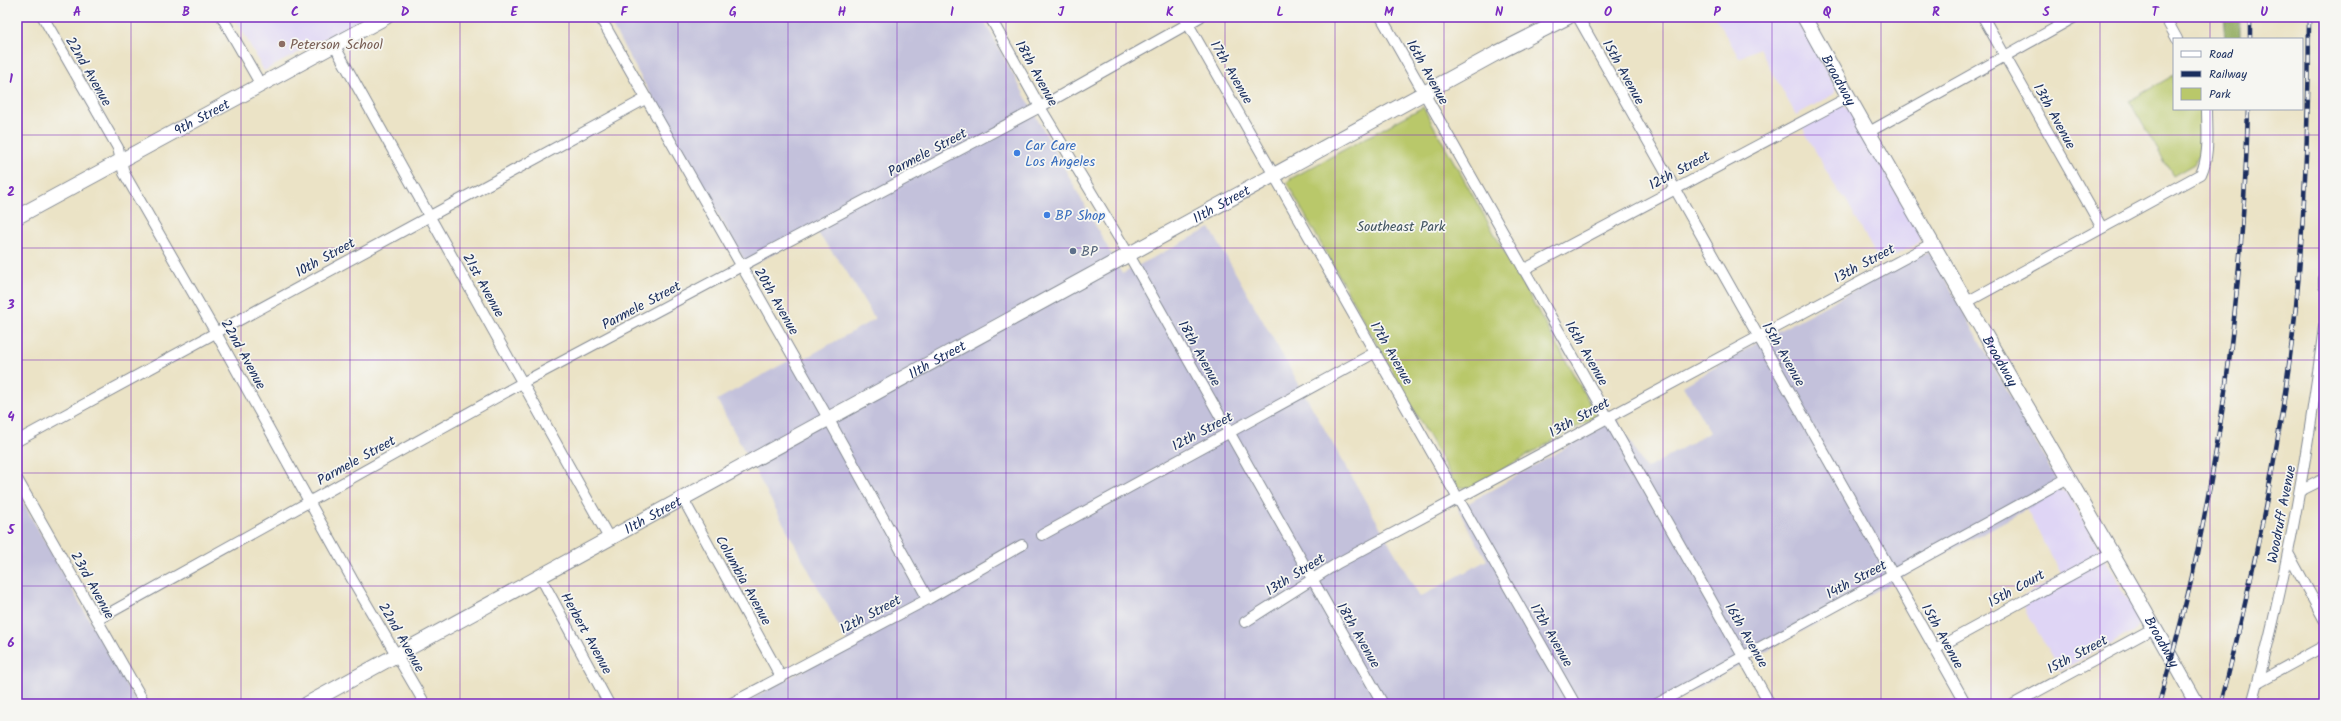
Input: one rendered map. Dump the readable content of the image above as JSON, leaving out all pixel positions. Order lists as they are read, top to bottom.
{
  "streets": {
    "main road": ["Broadway", "9th Street", "11th Street"],
    "street": [
      "22nd Avenue",
      "17th Avenue",
      "16th Avenue",
      "15th Avenue",
      "18th Avenue",
      "13th Avenue",
      "Parmele Street",
      "12th Street",
      "10th Street",
      "13th Street",
      "21st Avenue",
      "20th Avenue",
      "Woodruff Avenue",
      "14th Street",
      "Columbia Avenue",
      "23rd Avenue",
      "15th Court",
      "Herbert Avenue",
      "15th Street"
    ]
  },
  "crossings": [
    ["22nd Avenue", "9th Street"],
    ["22nd Avenue", "Parmele Street"],
    ["22nd Avenue", "11th Street"],
    ["22nd Avenue", "10th Street"],
    ["17th Avenue", "Parmele Street"],
    ["17th Avenue", "12th Street"],
    ["17th Avenue", "11th Street"],
    ["17th Avenue", "13th Street"],
    ["16th Avenue", "12th Street"],
    ["16th Avenue", "11th Street"],
    ["16th Avenue", "13th Street"],
    ["16th Avenue", "14th Street"],
    ["15th Avenue", "12th Street"],
    ["15th Avenue", "13th Street"],
    ["15th Avenue", "14th Street"],
    ["15th Avenue", "15th Court"],
    ["18th Avenue", "Parmele Street"],
    ["18th Avenue", "12th Street"],
    ["18th Avenue", "11th Street"],
    ["18th Avenue", "13th Street"],
    ["Broadway", "12th Street"],
    ["Broadway", "13th Street"],
    ["Broadway", "14th Street"],
    ["Broadway", "15th Court"],
    ["Broadway", "15th Street"],
    ["9th Street", "21st Avenue"],
    ["Parmele Street", "21st Avenue"],
    ["Parmele Street", "20th Avenue"],
    ["Parmele Street", "23rd Avenue"],
    ["12th Street", "20th Avenue"],
    ["12th Street", "Columbia Avenue"],
    ["11th Street", "21st Avenue"],
    ["11th Street", "20th Avenue"],
    ["11th Street", "Columbia Avenue"],
    ["11th Street", "Herbert Avenue"],
    ["10th Street", "21st Avenue"],
    ["10th Street", "20th Avenue"]
  ],
  "parks": ["Southeast Park"],
  "places": [
    "Peterson School",
    "Car Care Los Angeles",
    "BP Shop",
    "BP"
  ],
  "legend": ["Road", "Railway", "Park"],
  "grid": {
    "columns": [
      "A",
      "B",
      "C",
      "D",
      "E",
      "F",
      "G",
      "H",
      "I",
      "J",
      "K",
      "L",
      "M",
      "N",
      "O",
      "P",
      "Q",
      "R",
      "S",
      "T",
      "U"
    ],
    "rows": [
      "1",
      "2",
      "3",
      "4",
      "5",
      "6"
    ]
  }
}
